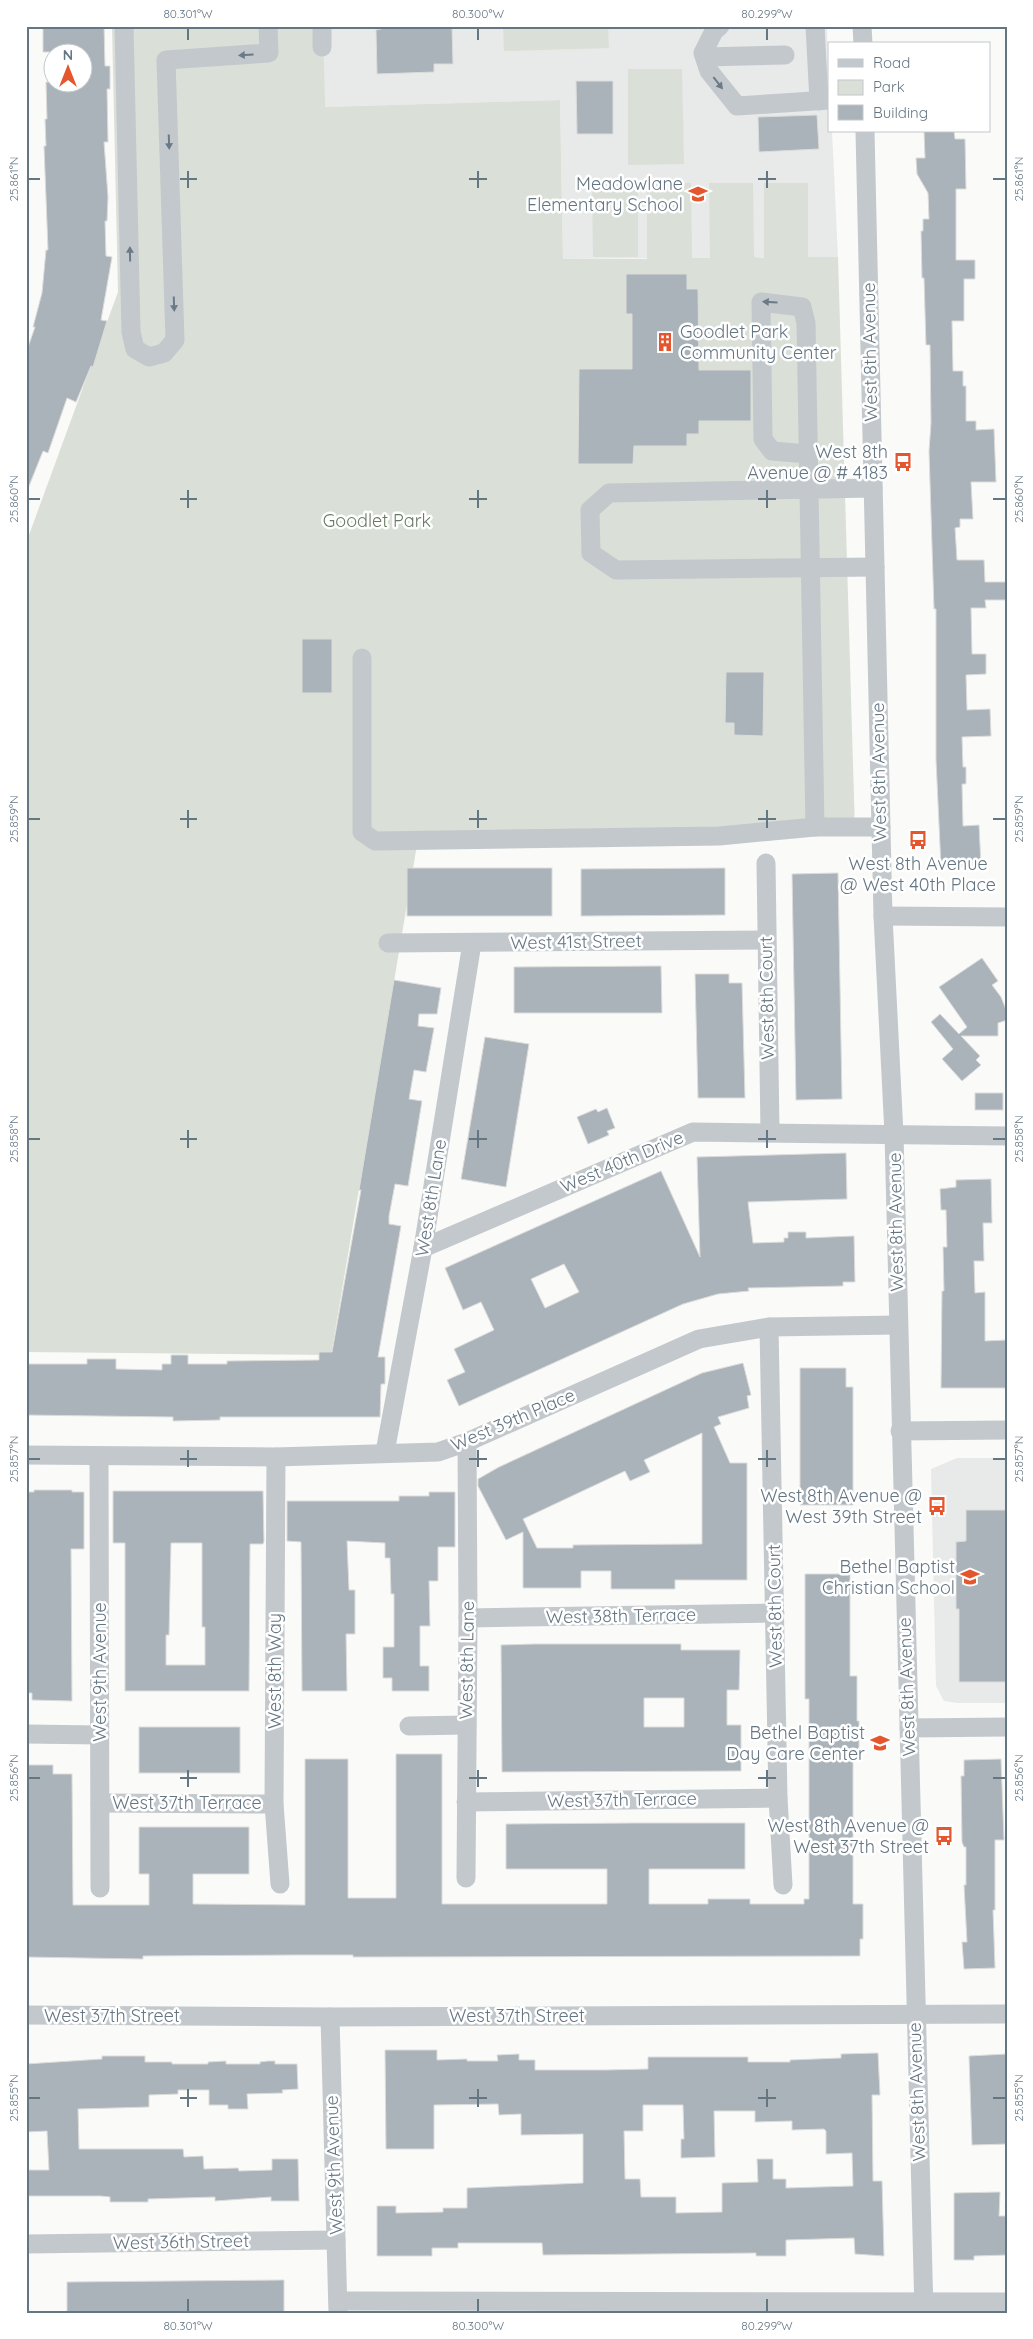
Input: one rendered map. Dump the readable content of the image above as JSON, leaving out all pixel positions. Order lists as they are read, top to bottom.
{
  "streets": {
    "street": [
      "West 8th Avenue",
      "West 41st Street",
      "West 8th Court",
      "West 40th Drive",
      "West 8th Lane",
      "West 39th Place",
      "West 38th Terrace",
      "West 8th Way",
      "West 9th Avenue",
      "West 37th Terrace",
      "West 37th Street",
      "West 36th Street"
    ]
  },
  "crossings": [
    ["West 8th Avenue", "West 40th Drive"],
    ["West 8th Avenue", "West 39th Place"],
    ["West 8th Avenue", "West 37th Street"],
    ["West 41st Street", "West 8th Court"],
    ["West 41st Street", "West 8th Lane"],
    ["West 8th Court", "West 40th Drive"],
    ["West 8th Court", "West 39th Place"],
    ["West 8th Court", "West 38th Terrace"],
    ["West 8th Court", "West 37th Terrace"],
    ["West 40th Drive", "West 8th Lane"],
    ["West 8th Lane", "West 39th Place"],
    ["West 8th Lane", "West 38th Terrace"],
    ["West 8th Lane", "West 37th Terrace"],
    ["West 39th Place", "West 8th Way"],
    ["West 39th Place", "West 9th Avenue"],
    ["West 8th Way", "West 37th Terrace"],
    ["West 9th Avenue", "West 37th Terrace"],
    ["West 9th Avenue", "West 37th Street"],
    ["West 9th Avenue", "West 36th Street"]
  ],
  "parks": ["Goodlet Park"],
  "places": {
    "school or university": ["Meadowlane Elementary School", "Bethel Baptist Christian School", "Bethel Baptist Day Care Center"],
    "building": ["Goodlet Park Community Center"],
    "bus stop": [
      "West 8th Avenue @ # 4183",
      "West 8th Avenue @ West 40th Place",
      "West 8th Avenue @ West 39th Street",
      "West 8th Avenue @ West 37th Street"
    ]
  },
  "legend": ["Road", "Park", "Building"],
  "north": "top",
  "coordinates": [
    "80.301°W",
    "80.300°W",
    "80.299°W",
    "25.861°N",
    "25.860°N",
    "25.859°N",
    "25.858°N",
    "25.857°N",
    "25.856°N",
    "25.855°N"
  ]
}
